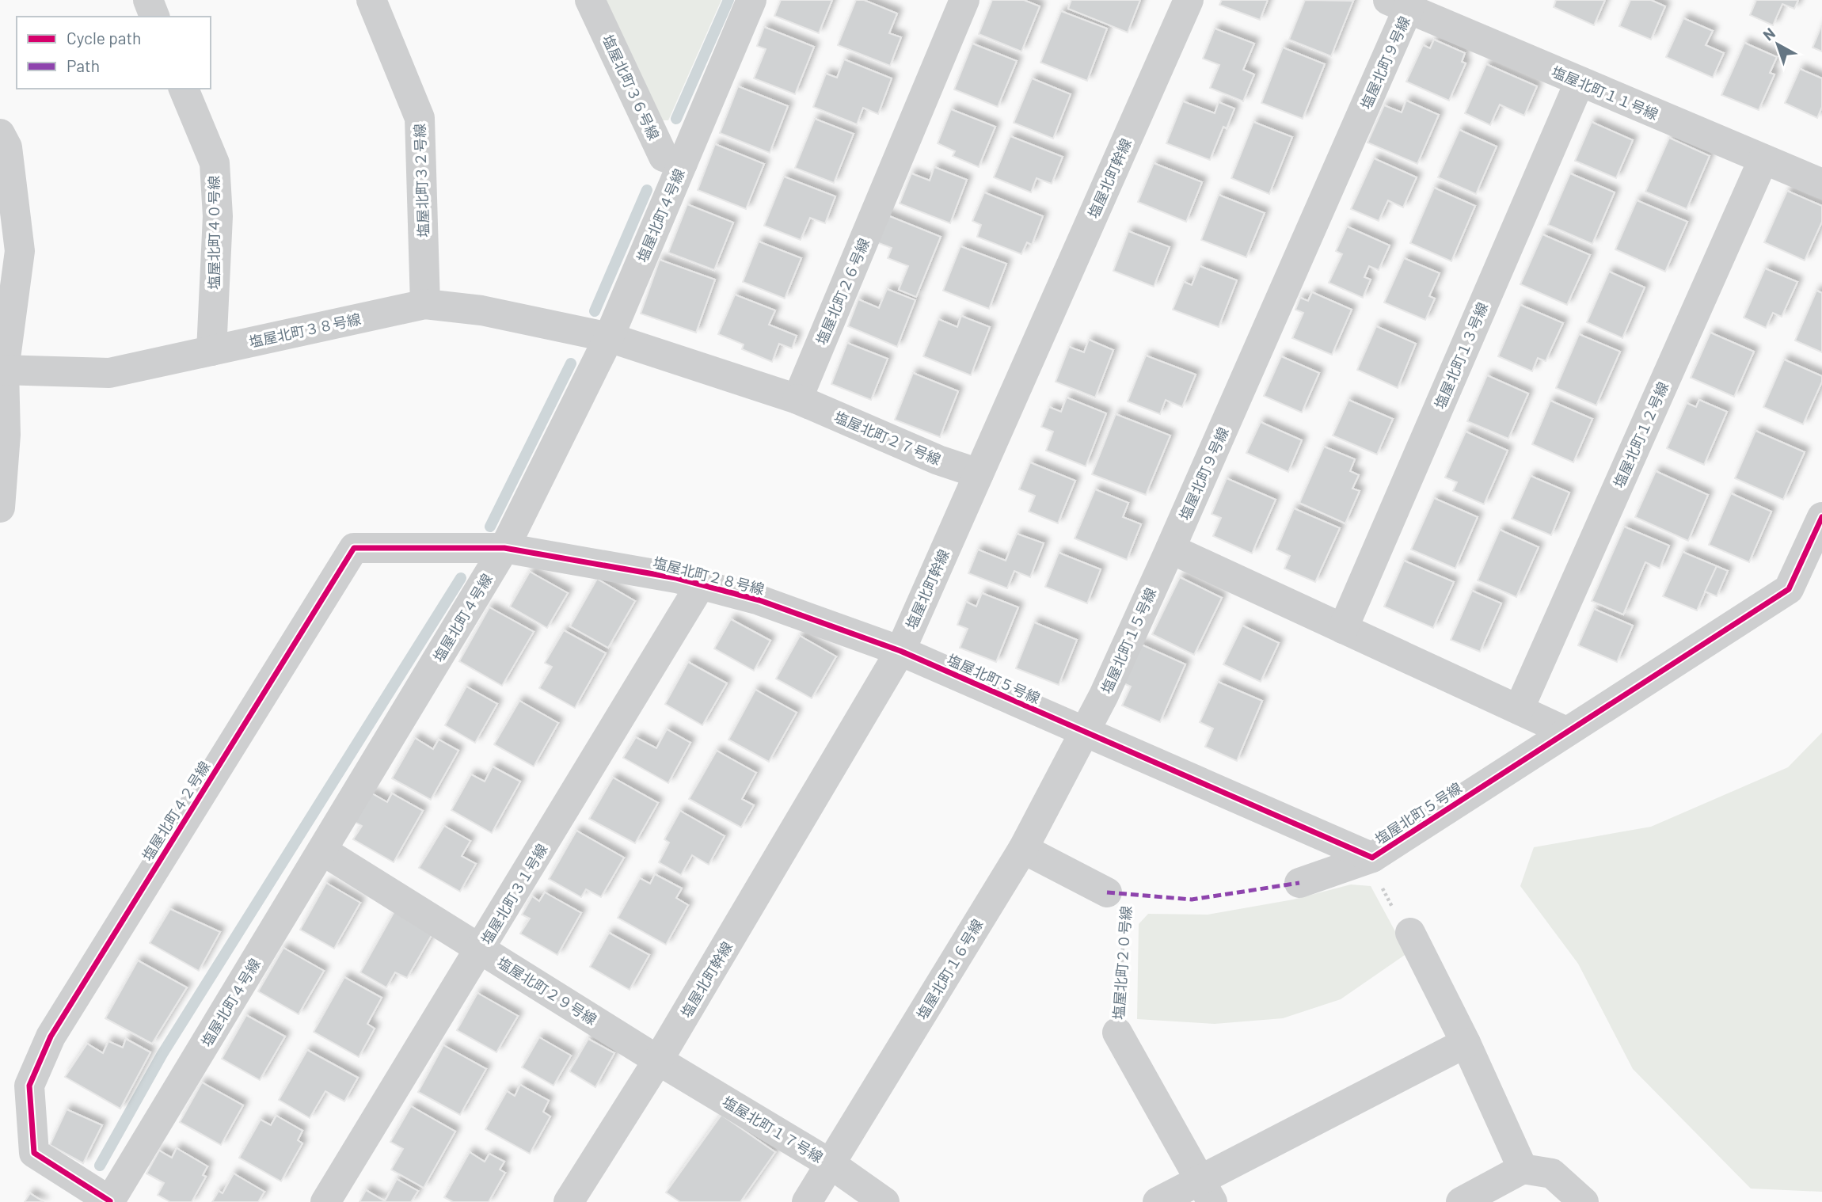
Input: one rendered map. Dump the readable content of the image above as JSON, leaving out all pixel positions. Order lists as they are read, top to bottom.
{
  "streets": {
    "street": [
      "塩屋北町９号線",
      "塩屋北町３６号線",
      "塩屋北町１１号線",
      "塩屋北町幹線",
      "塩屋北町３２号線",
      "塩屋北町４号線",
      "塩屋北町４０号線",
      "塩屋北町２６号線",
      "塩屋北町３８号線",
      "塩屋北町１３号線",
      "塩屋北町１２号線",
      "塩屋北町２７号線",
      "塩屋北町２８号線",
      "塩屋北町１５号線",
      "塩屋北町５号線",
      "塩屋北町４２号線",
      "塩屋北町３１号線",
      "塩屋北町２０号線",
      "塩屋北町１６号線",
      "塩屋北町２９号線",
      "塩屋北町１７号線"
    ]
  },
  "crossings": [
    ["塩屋北町９号線", "塩屋北町１１号線"],
    ["塩屋北町９号線", "塩屋北町１５号線"],
    ["塩屋北町３６号線", "塩屋北町４号線"],
    ["塩屋北町１１号線", "塩屋北町１３号線"],
    ["塩屋北町１１号線", "塩屋北町１２号線"],
    ["塩屋北町幹線", "塩屋北町２７号線"],
    ["塩屋北町幹線", "塩屋北町２８号線"],
    ["塩屋北町幹線", "塩屋北町５号線"],
    ["塩屋北町幹線", "塩屋北町２９号線"],
    ["塩屋北町幹線", "塩屋北町１７号線"],
    ["塩屋北町３２号線", "塩屋北町３８号線"],
    ["塩屋北町４号線", "塩屋北町３８号線"],
    ["塩屋北町４号線", "塩屋北町２８号線"],
    ["塩屋北町４号線", "塩屋北町４２号線"],
    ["塩屋北町４号線", "塩屋北町２９号線"],
    ["塩屋北町４０号線", "塩屋北町３８号線"],
    ["塩屋北町２６号線", "塩屋北町２７号線"],
    ["塩屋北町２８号線", "塩屋北町５号線"],
    ["塩屋北町２８号線", "塩屋北町４２号線"],
    ["塩屋北町２８号線", "塩屋北町３１号線"],
    ["塩屋北町１５号線", "塩屋北町５号線"],
    ["塩屋北町１５号線", "塩屋北町１６号線"],
    ["塩屋北町５号線", "塩屋北町１６号線"],
    ["塩屋北町３１号線", "塩屋北町２９号線"],
    ["塩屋北町２０号線", "塩屋北町１６号線"],
    ["塩屋北町１６号線", "塩屋北町１７号線"],
    ["塩屋北町２９号線", "塩屋北町１７号線"]
  ],
  "legend": ["Cycle path", "Path"],
  "north": "top left"
}
